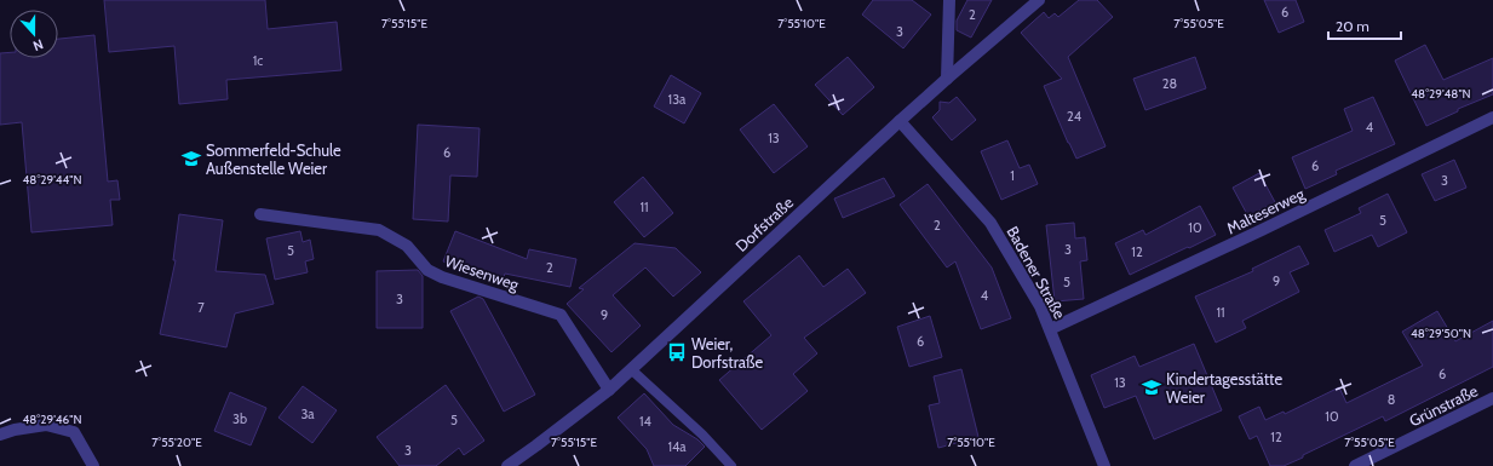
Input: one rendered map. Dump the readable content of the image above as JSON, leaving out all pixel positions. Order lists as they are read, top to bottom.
{
  "streets": {
    "street": [
      "Malteserweg",
      "Dorfstraße",
      "Wiesenweg",
      "Badener Straße",
      "Grünstraße"
    ]
  },
  "crossings": [
    ["Malteserweg", "Badener Straße"],
    ["Dorfstraße", "Wiesenweg"],
    ["Dorfstraße", "Badener Straße"]
  ],
  "places": {
    "school or university": ["Sommerfeld-Schule Außenstelle Weier", "Kindertagesstätte Weier"],
    "bus stop": ["Weier, Dorfstraße"]
  },
  "house_numbers": [
    "6",
    "2",
    "3",
    "1c",
    "28",
    "13a",
    "24",
    "4",
    "13",
    "6",
    "6",
    "1",
    "3",
    "11",
    "5",
    "2",
    "10",
    "3",
    "5",
    "12",
    "2",
    "9",
    "5",
    "4",
    "3",
    "7",
    "11",
    "9",
    "6",
    "6",
    "13",
    "8",
    "3a",
    "10",
    "3b",
    "5",
    "14",
    "12",
    "14a",
    "3"
  ],
  "scale_bar": "20 m",
  "north": "bottom",
  "coordinates": [
    "7°55'15\"E",
    "7°55'10\"E",
    "7°55'05\"E",
    "48°29'48\"N",
    "48°29'44\"N",
    "48°29'50\"N",
    "48°29'46\"N",
    "7°55'20\"E"
  ]
}
